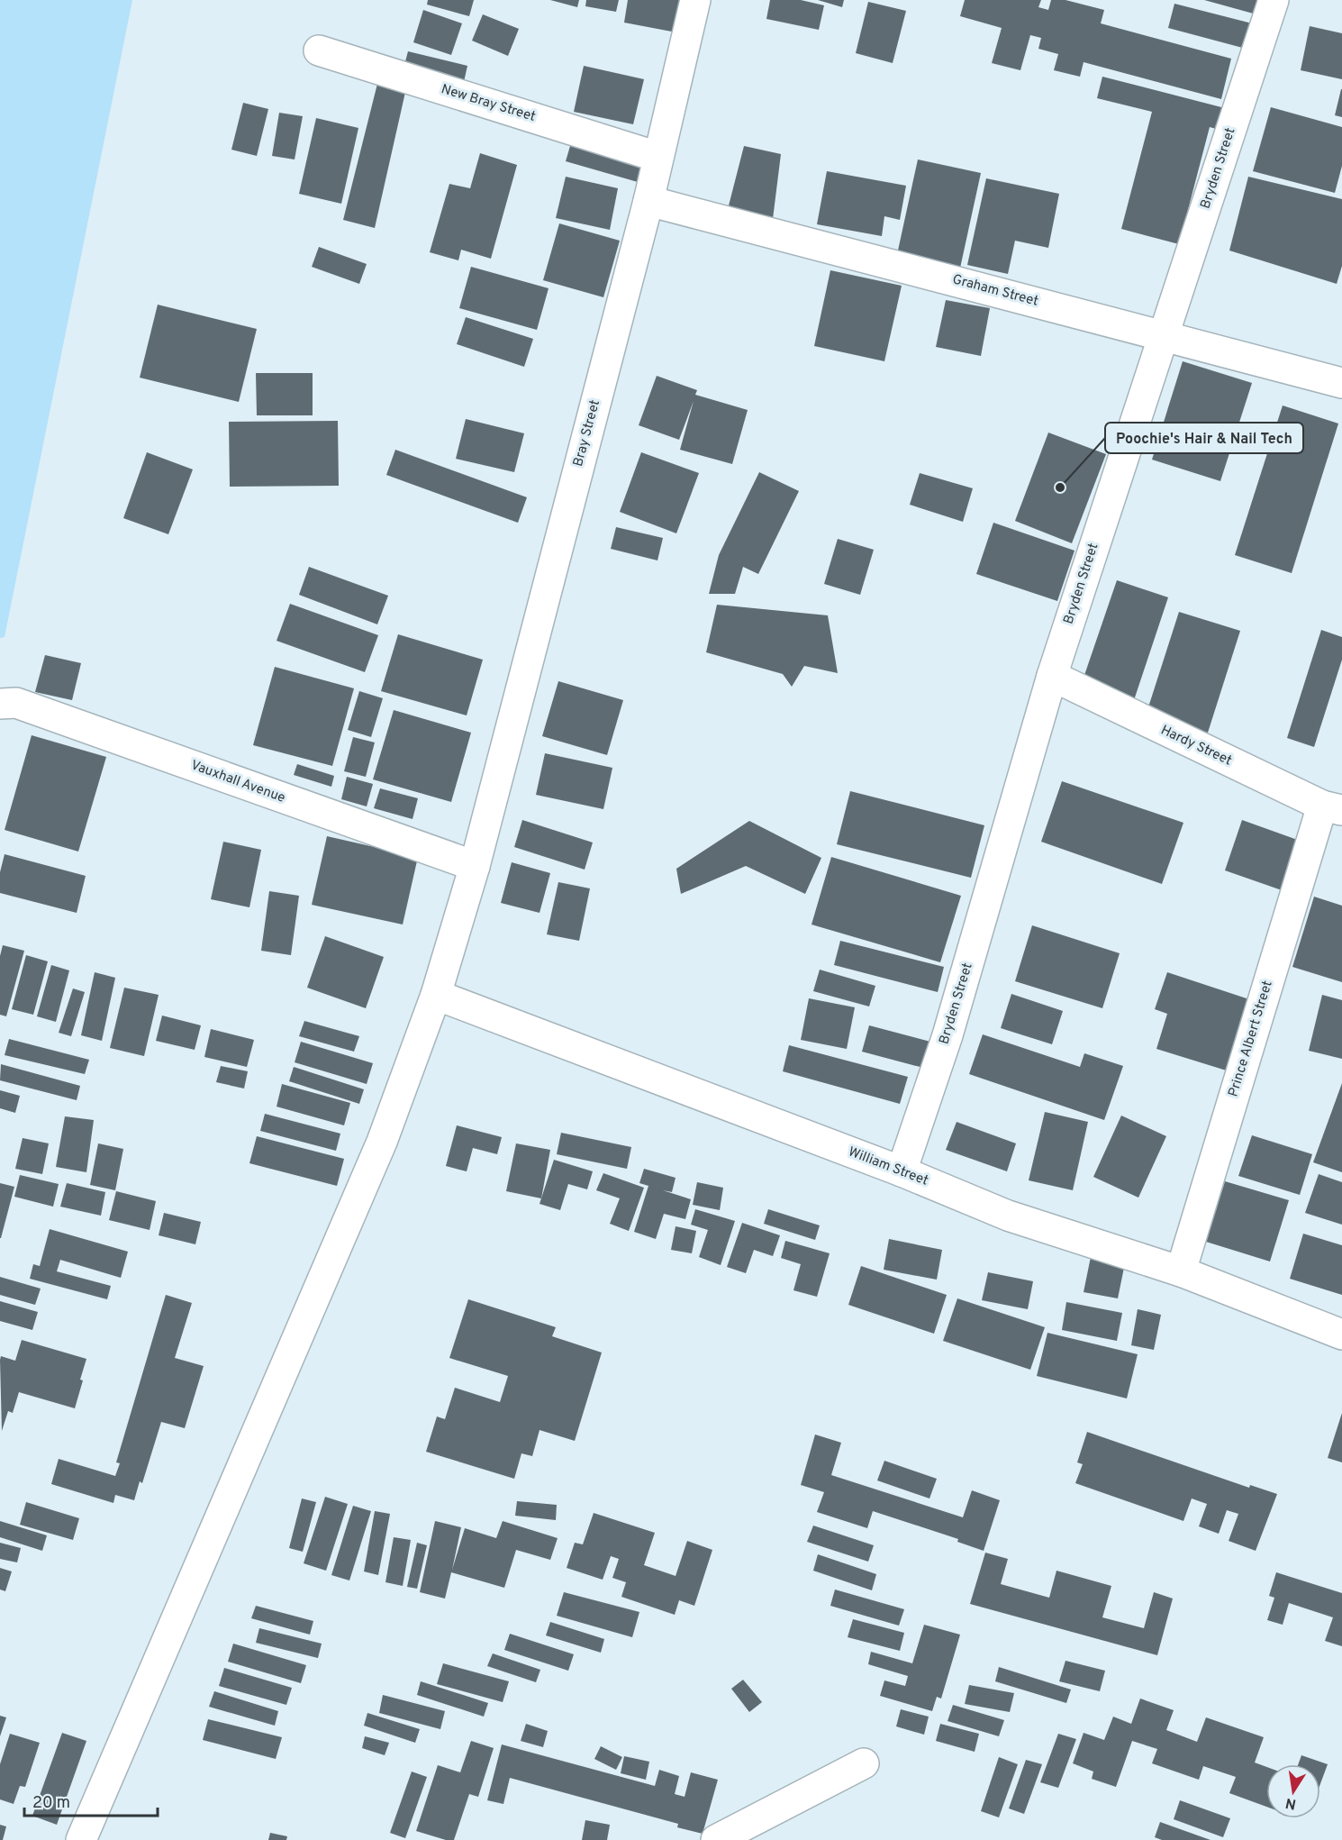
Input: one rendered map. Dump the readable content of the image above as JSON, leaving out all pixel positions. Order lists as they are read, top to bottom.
{
  "streets": {
    "street": [
      "New Bray Street",
      "Bryden Street",
      "Graham Street",
      "Bray Street",
      "Hardy Street",
      "Vauxhall Avenue",
      "Prince Albert Street",
      "William Street"
    ]
  },
  "crossings": [
    ["New Bray Street", "Bray Street"],
    ["Bryden Street", "Graham Street"],
    ["Bryden Street", "Hardy Street"],
    ["Bryden Street", "William Street"],
    ["Graham Street", "Bray Street"],
    ["Bray Street", "Vauxhall Avenue"],
    ["Bray Street", "William Street"],
    ["Hardy Street", "Prince Albert Street"],
    ["Prince Albert Street", "William Street"]
  ],
  "places": ["Poochie's Hair & Nail Tech"],
  "scale_bar": "20 m",
  "north": "bottom"
}
